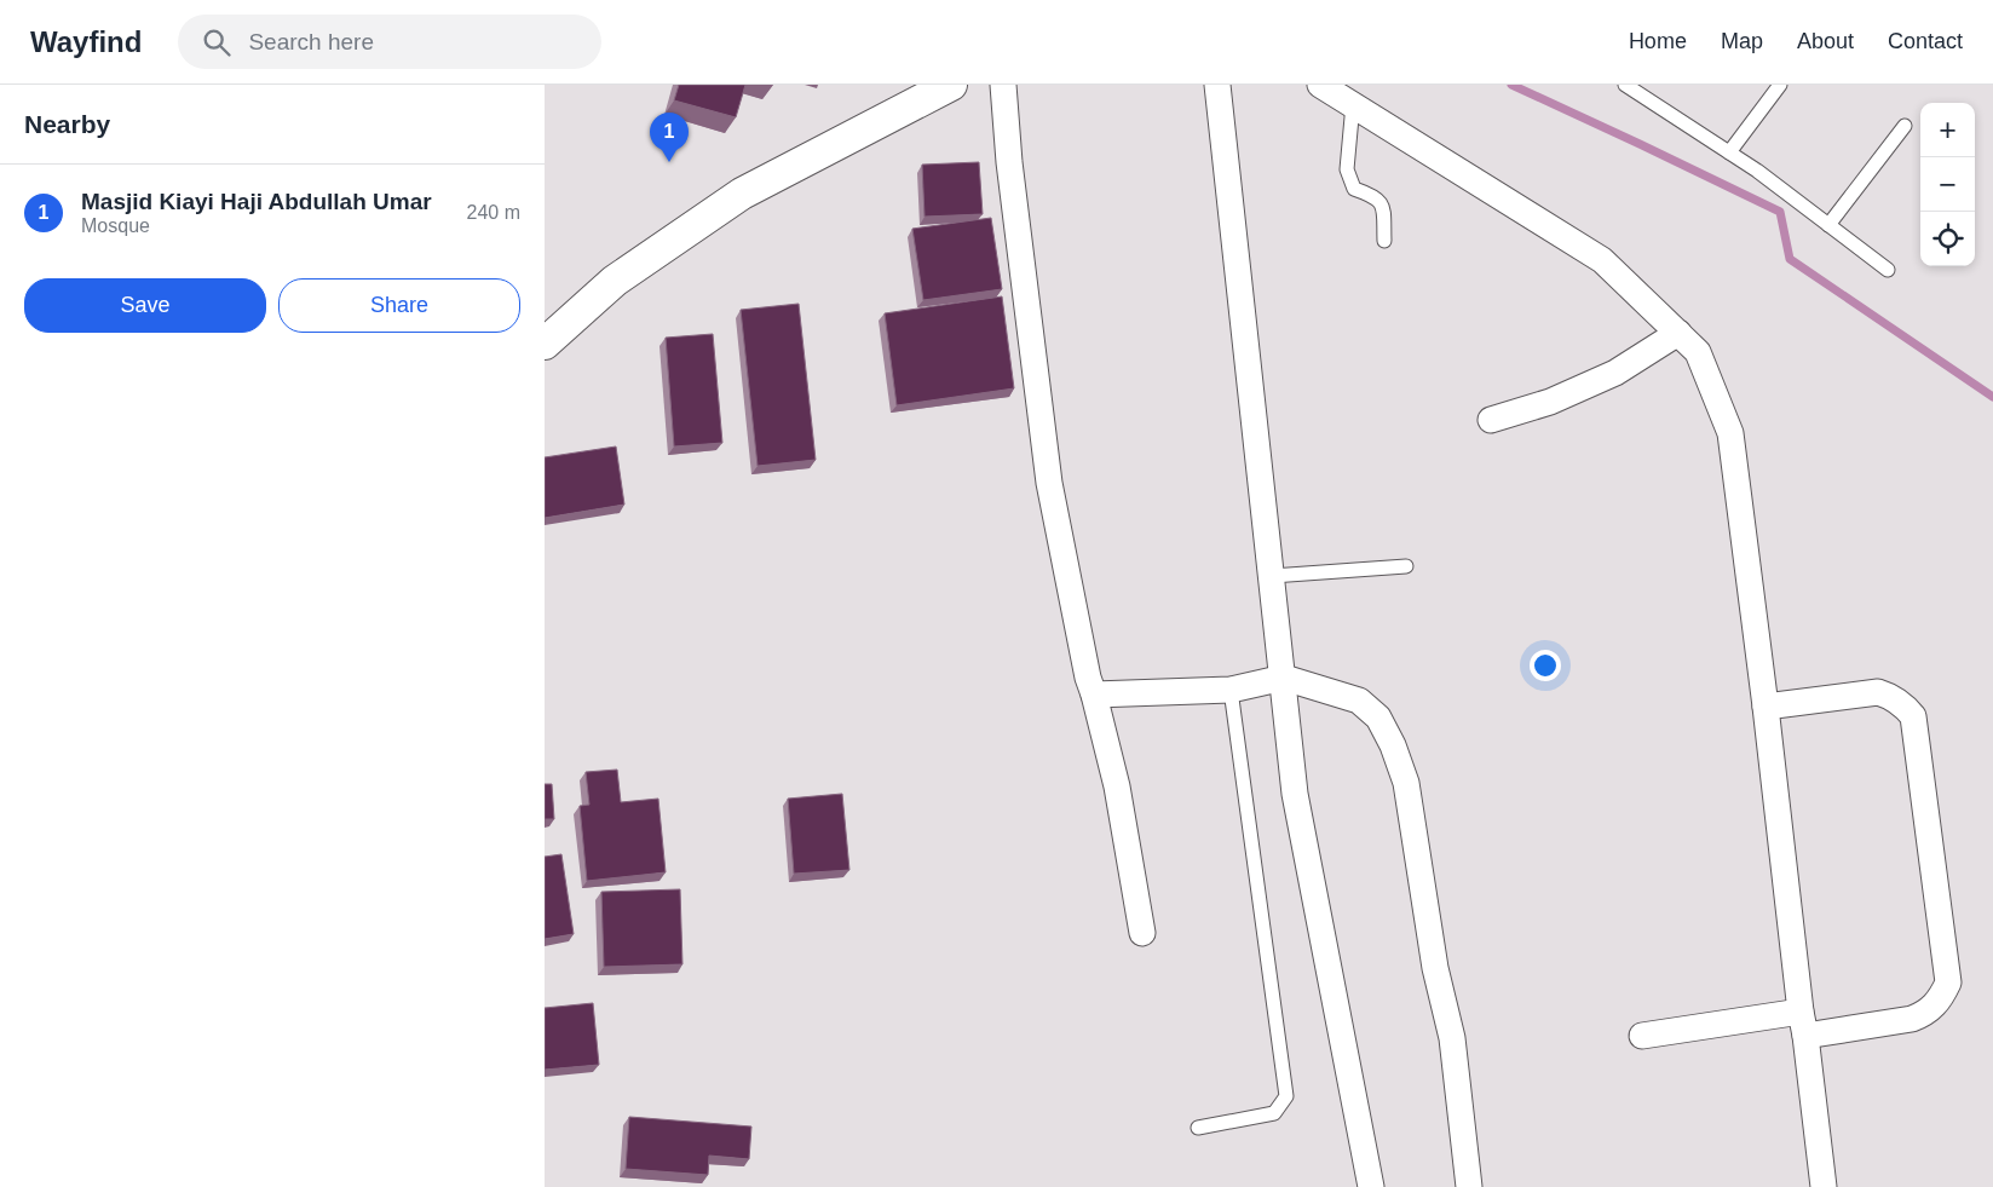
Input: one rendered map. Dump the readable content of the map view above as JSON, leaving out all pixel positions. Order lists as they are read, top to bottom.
{
  "page": {
    "header": "Wayfind",
    "search": "Search here",
    "nav": [
      "Home",
      "Map",
      "About",
      "Contact"
    ],
    "heading": "Nearby",
    "map_buttons": ["+", "−"],
    "pins": "1",
    "list": [
      {
        "mark": "1",
        "name": "Masjid Kiayi Haji Abdullah Umar",
        "note": "Mosque",
        "value": "240 m"
      }
    ],
    "buttons": ["Save", "Share"]
  }
}
